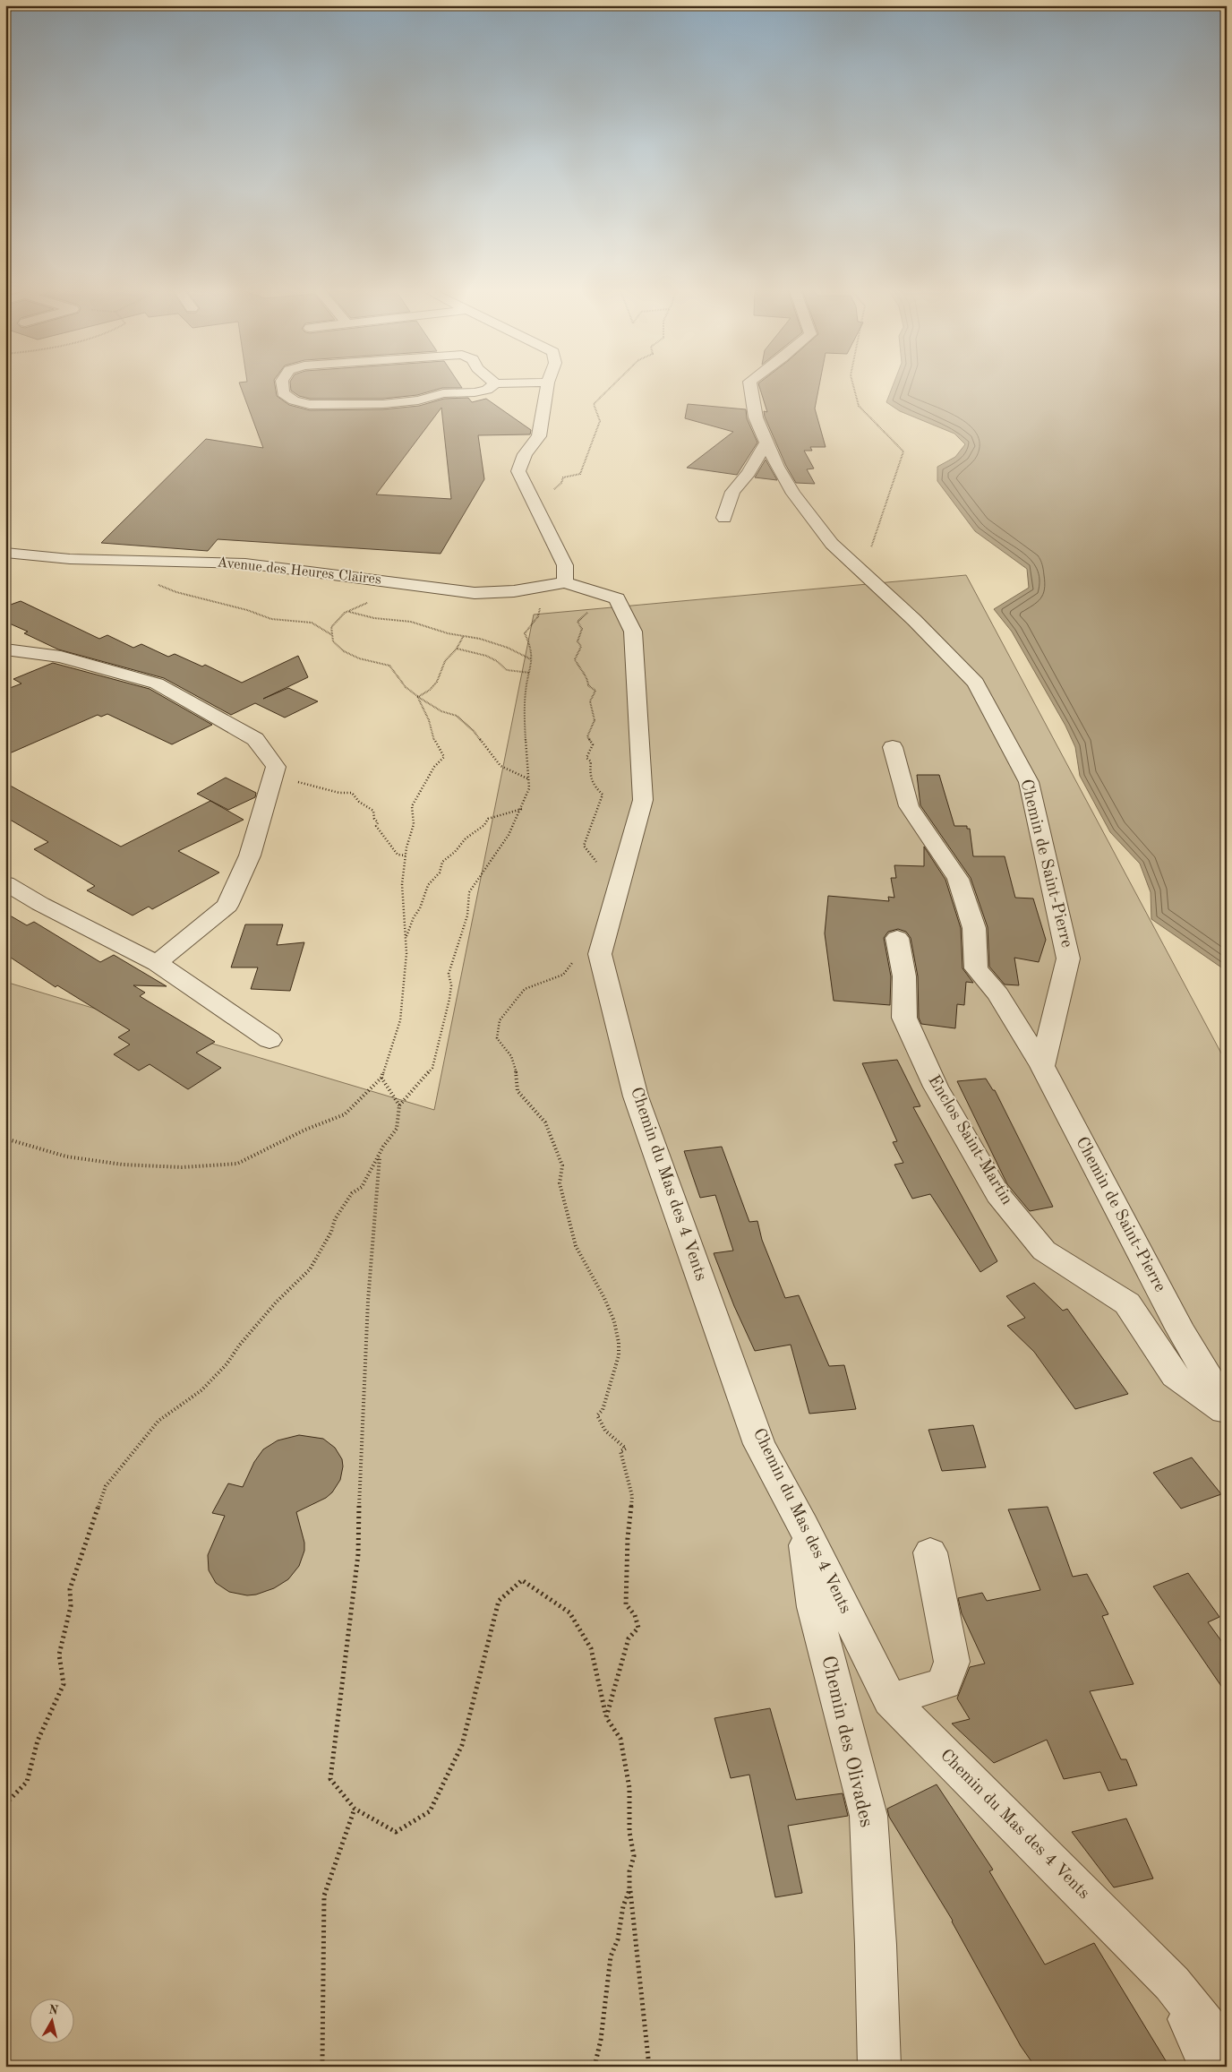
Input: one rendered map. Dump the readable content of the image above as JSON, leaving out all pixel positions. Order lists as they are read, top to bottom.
{
  "streets": {
    "street": [
      "Avenue des Heures Claires",
      "Chemin de Saint-Pierre",
      "Enclos Saint-Martin",
      "Chemin du Mas des 4 Vents",
      "Chemin des Olivades"
    ]
  },
  "crossings": [
    ["Avenue des Heures Claires", "Chemin du Mas des 4 Vents"],
    ["Chemin du Mas des 4 Vents", "Chemin des Olivades"]
  ],
  "north": "top"
}
